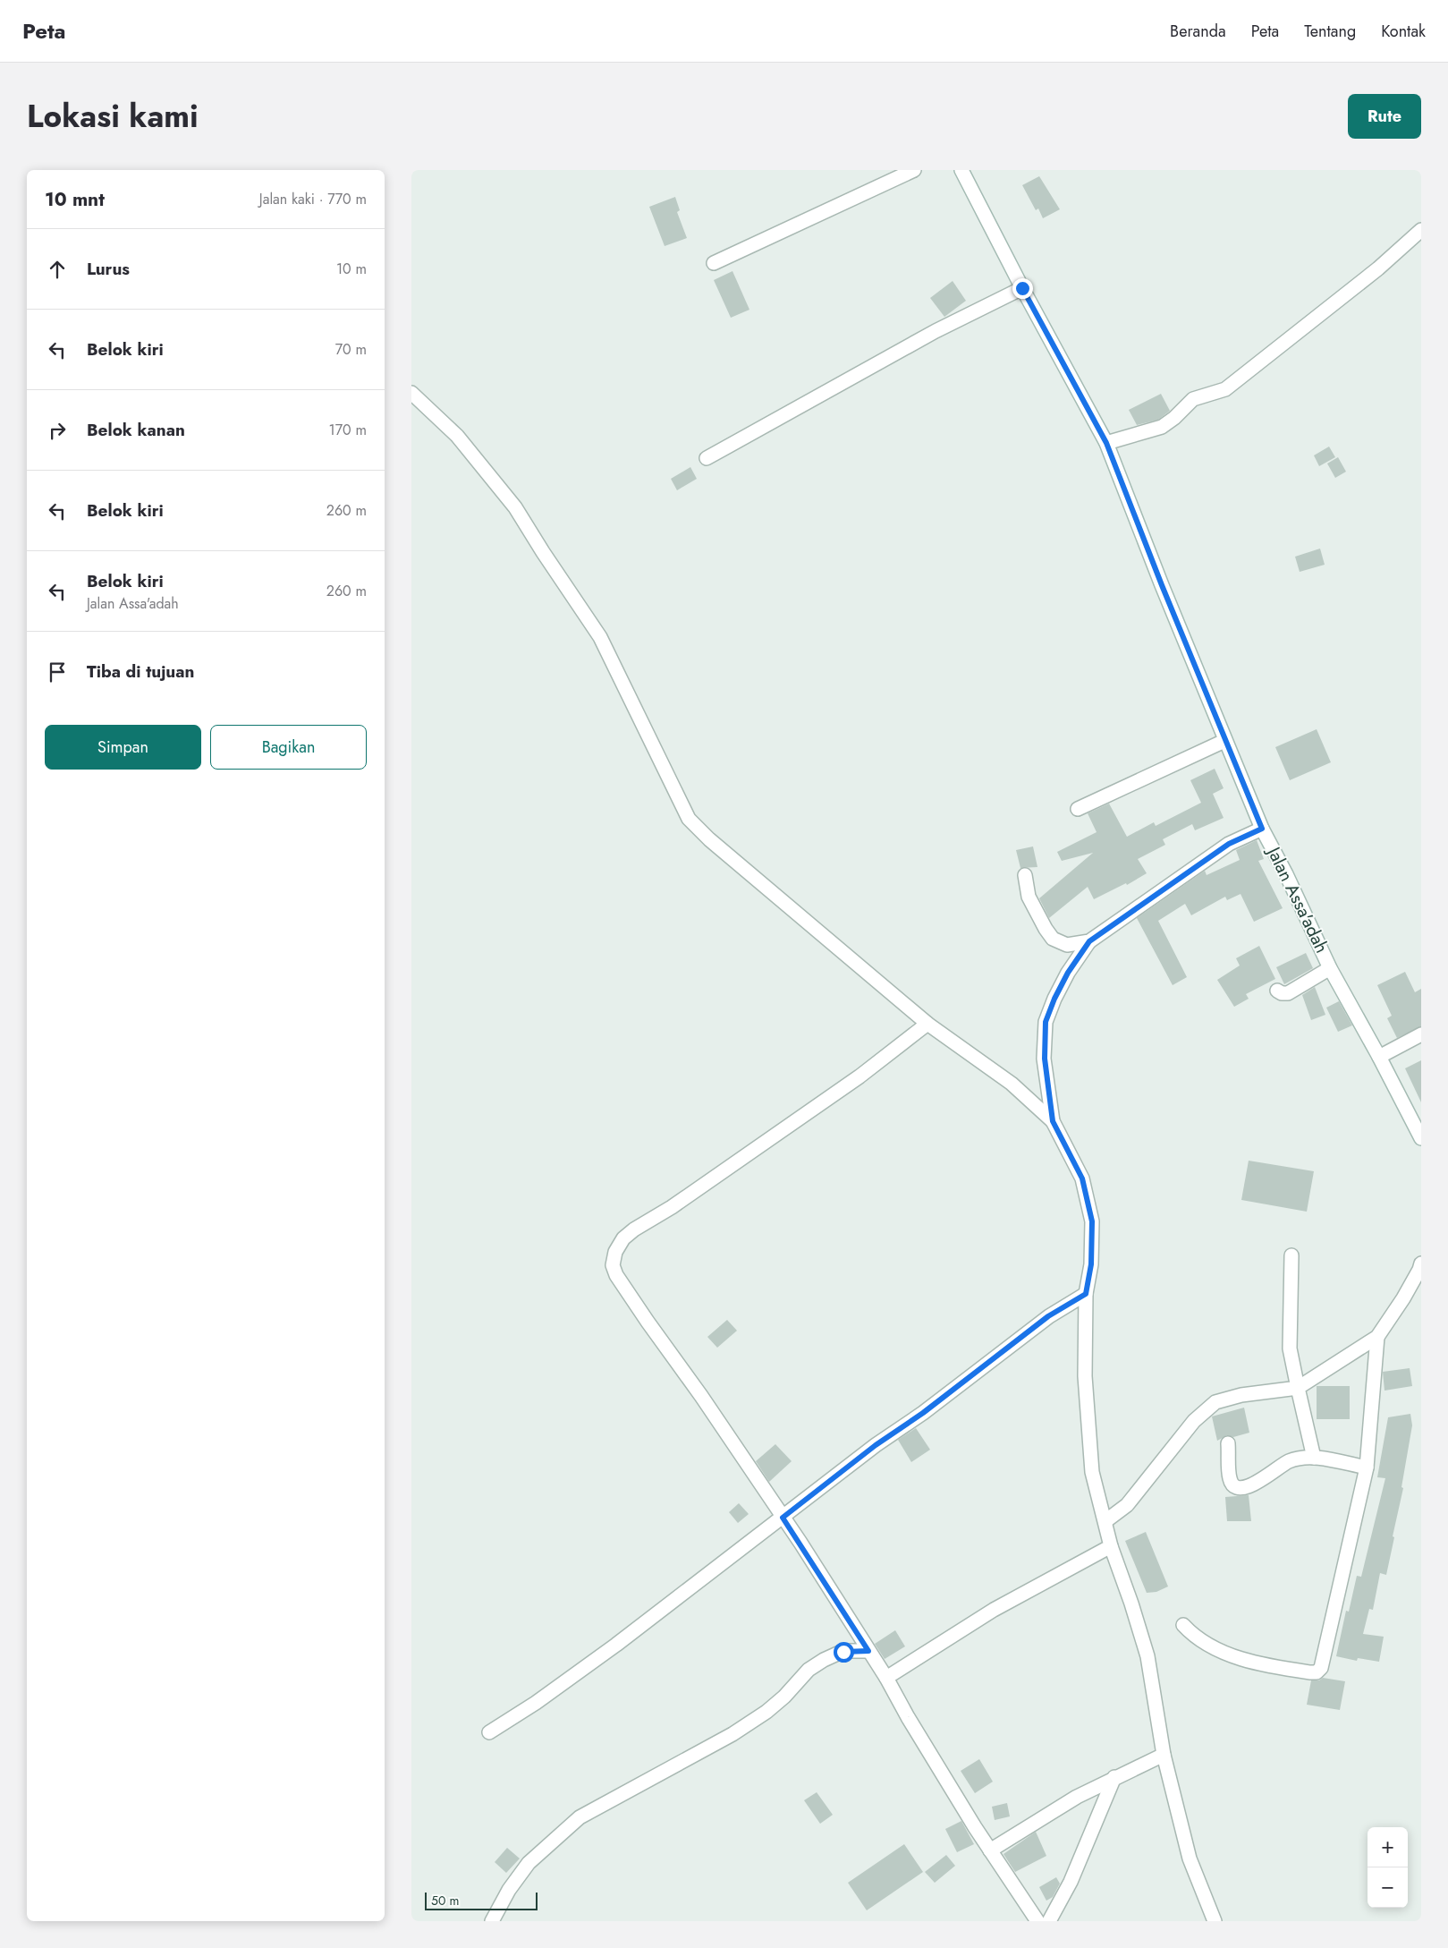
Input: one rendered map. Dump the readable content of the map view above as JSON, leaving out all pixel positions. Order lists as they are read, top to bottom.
{
  "streets": {
    "street": ["Jalan Assa'adah"]
  },
  "scale_bar": "50 m",
  "page": {
    "header": "Peta",
    "nav": [
      "Beranda",
      "Peta",
      "Tentang",
      "Kontak"
    ],
    "title": "Lokasi kami",
    "buttons": [
      "Rute",
      ["Simpan", "Bagikan"]
    ],
    "heading": ["10 mnt", "Jalan kaki · 770 m"],
    "list": [
      ["Lurus", "10 m"],
      ["Belok kiri", "70 m"],
      ["Belok kanan", "170 m"],
      ["Belok kiri", "260 m"],
      ["Belok kiri", "Jalan Assa'adah", "260 m"],
      "Tiba di tujuan"
    ],
    "map_buttons": ["+", "−"],
    "scale": "50 m"
  }
}
